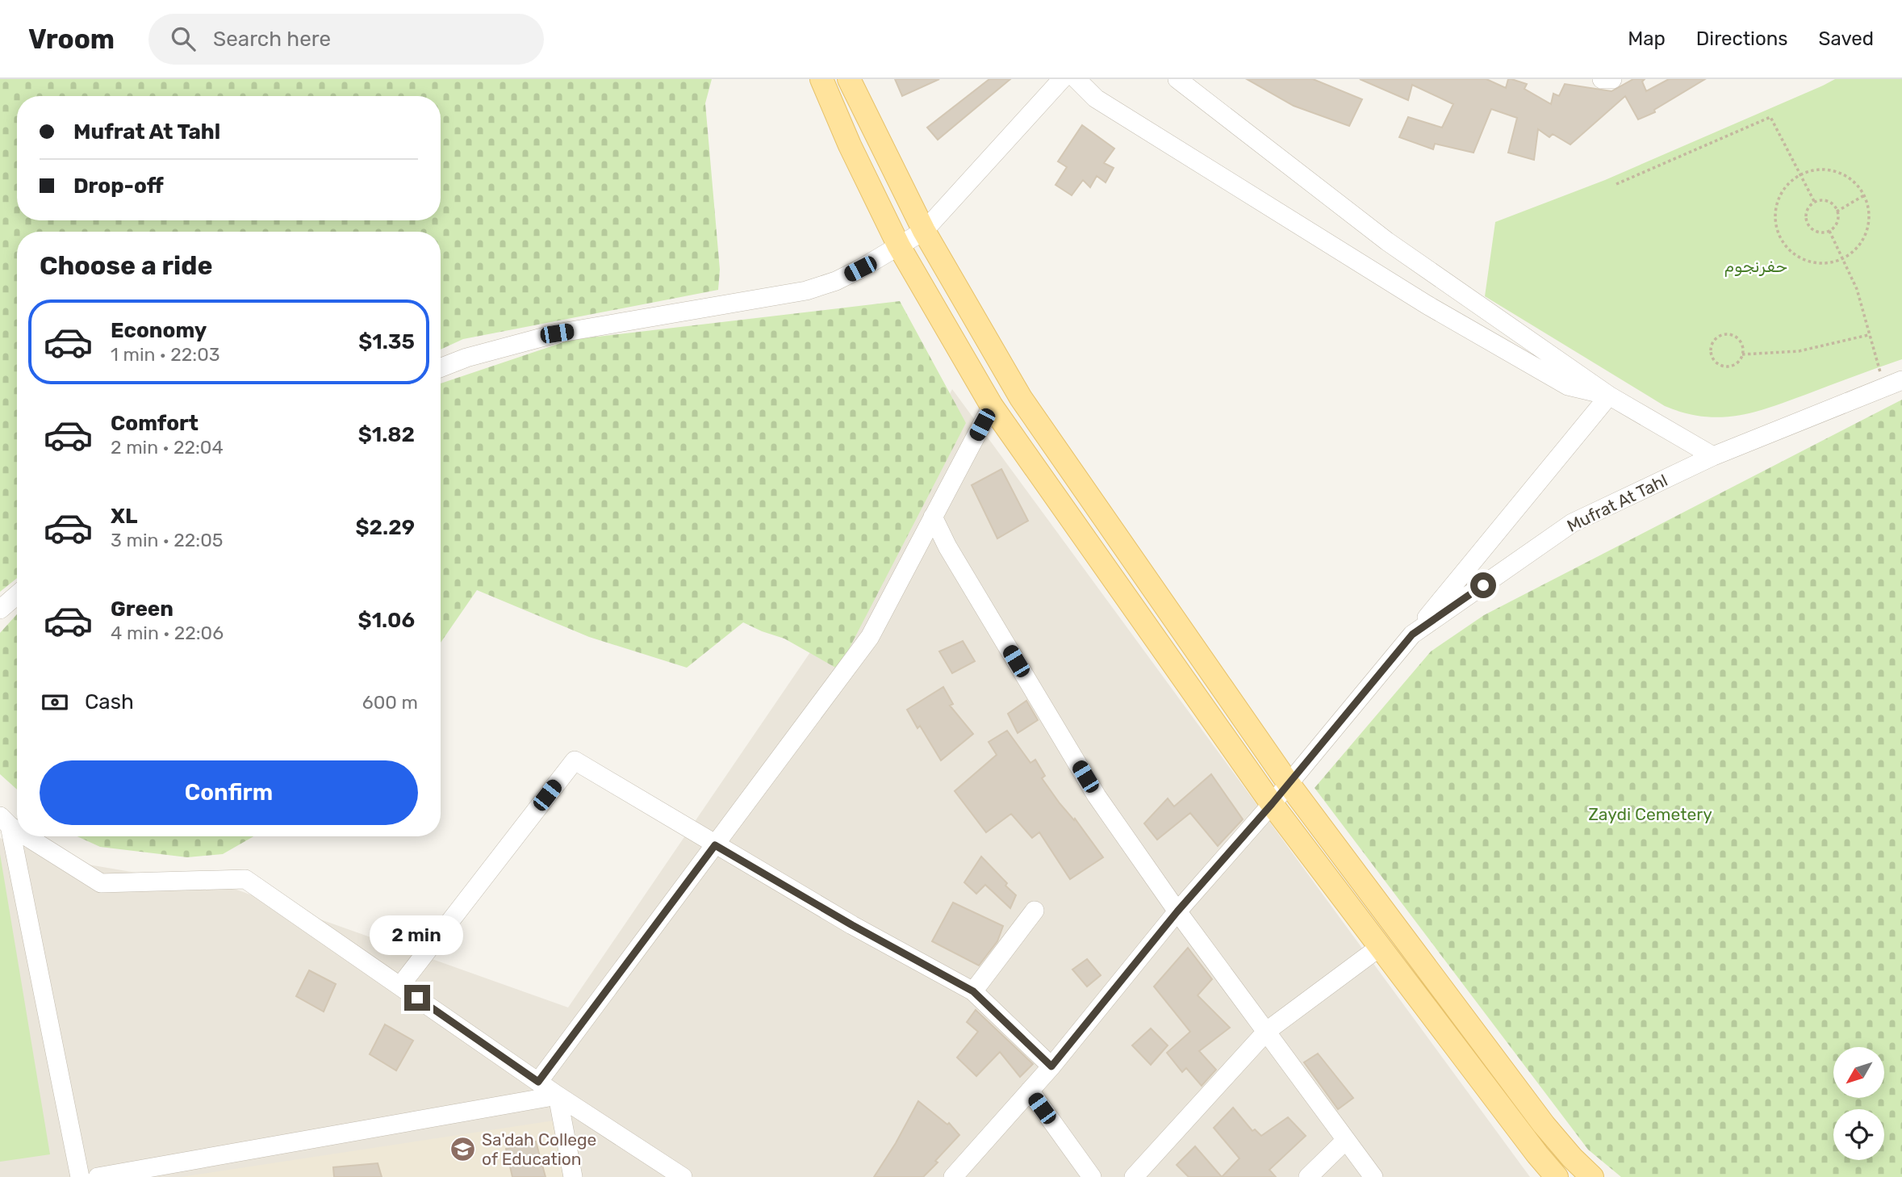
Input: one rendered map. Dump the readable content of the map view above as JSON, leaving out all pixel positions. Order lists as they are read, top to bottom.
{
  "streets": {
    "street": ["Mufrat At Tahl"]
  },
  "parks": ["حفرنجوم", "Zaydi Cemetery"],
  "places": {
    "school or university": ["Sa'dah College of Education"]
  },
  "north": "bottom left",
  "page": {
    "header": "Vroom",
    "search": "Search here",
    "nav": ["Map", "Directions", "Saved"],
    "banner": ["Mufrat At Tahl", "Drop-off"],
    "heading": "Choose a ride",
    "list": [
      {
        "name": "Economy",
        "note": "1 min · 22:03",
        "value": "$1.35"
      },
      {
        "name": "Comfort",
        "note": "2 min · 22:04",
        "value": "$1.82"
      },
      {
        "name": "XL",
        "note": "3 min · 22:05",
        "value": "$2.29"
      },
      {
        "name": "Green",
        "note": "4 min · 22:06",
        "value": "$1.06"
      }
    ],
    "pay": ["Cash", "600 m"],
    "buttons": "Confirm",
    "bubble": "2 min"
  }
}
